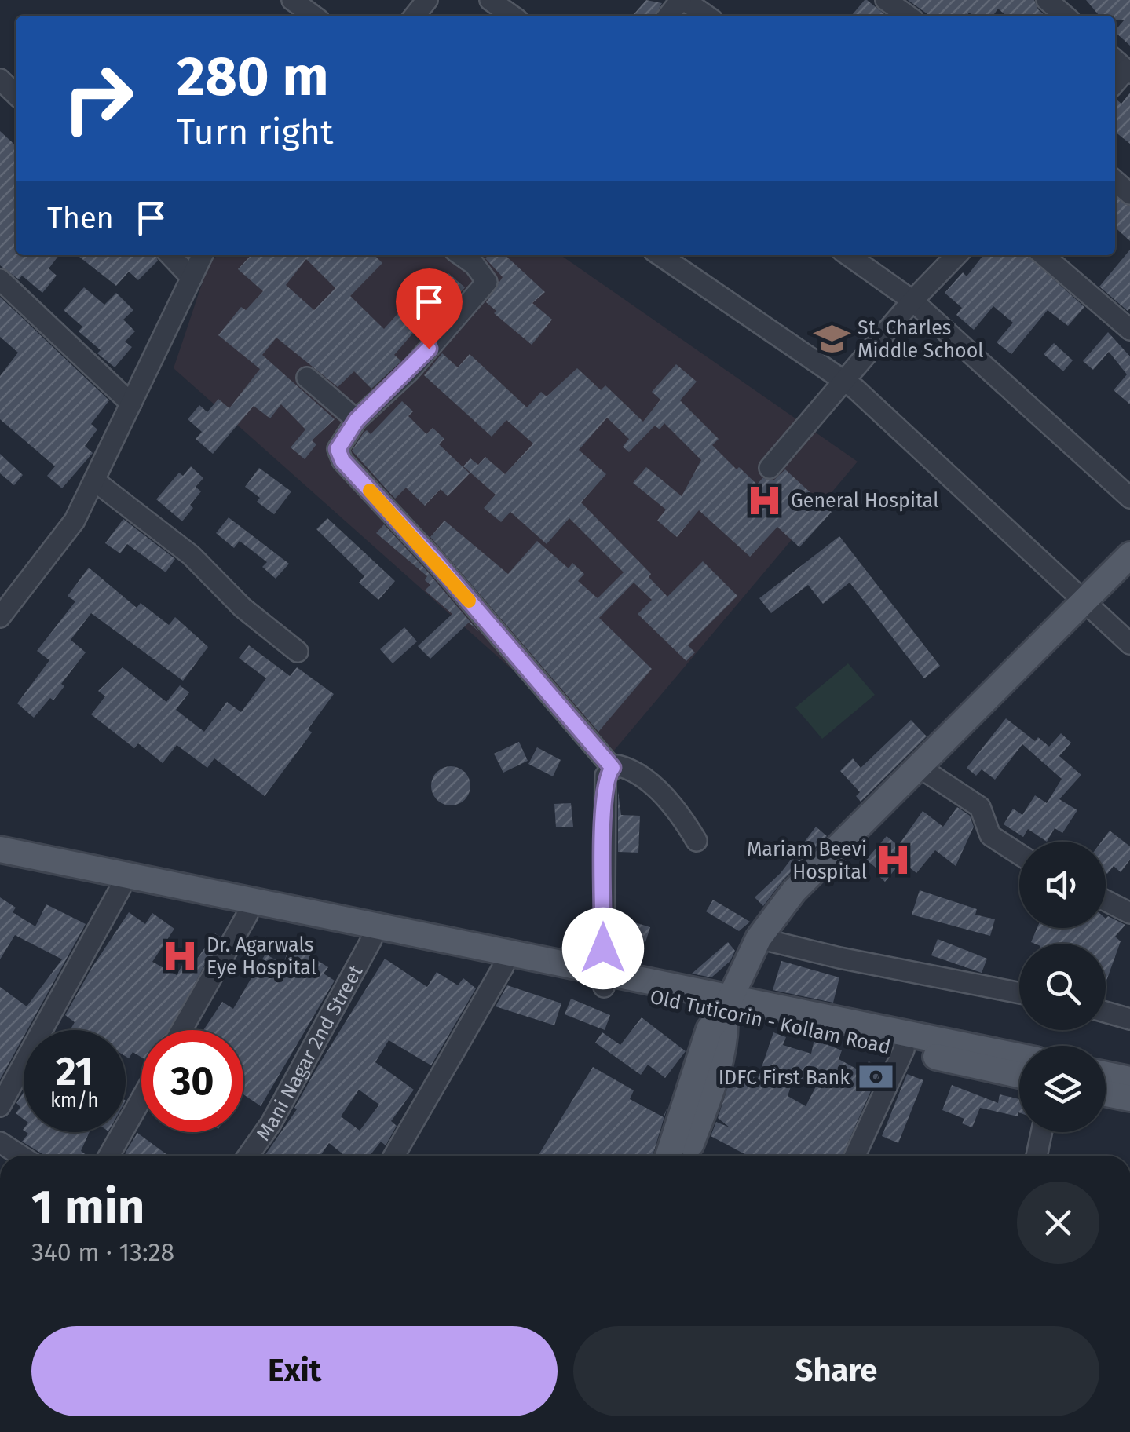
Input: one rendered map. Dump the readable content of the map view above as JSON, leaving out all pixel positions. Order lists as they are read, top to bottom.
{
  "streets": {
    "main road": ["Old Tuticorin - Kollam Road"],
    "street": ["Mani Nagar 2nd Street"]
  },
  "crossings": [
    ["Old Tuticorin - Kollam Road", "Mani Nagar 2nd Street"]
  ],
  "places": {
    "school or university": ["St. Charles Middle School"],
    "hospital": ["General Hospital", "Mariam Beevi Hospital", "Dr. Agarwals Eye Hospital"],
    "bank": ["IDFC First Bank"]
  },
  "page": {
    "turn": ["280 m", "Turn right"],
    "then": "Then",
    "speed": "21 km/h",
    "limit": "30",
    "heading": ["1 min", "340 m · 13:28"],
    "buttons": ["Exit", "Share"]
  }
}
